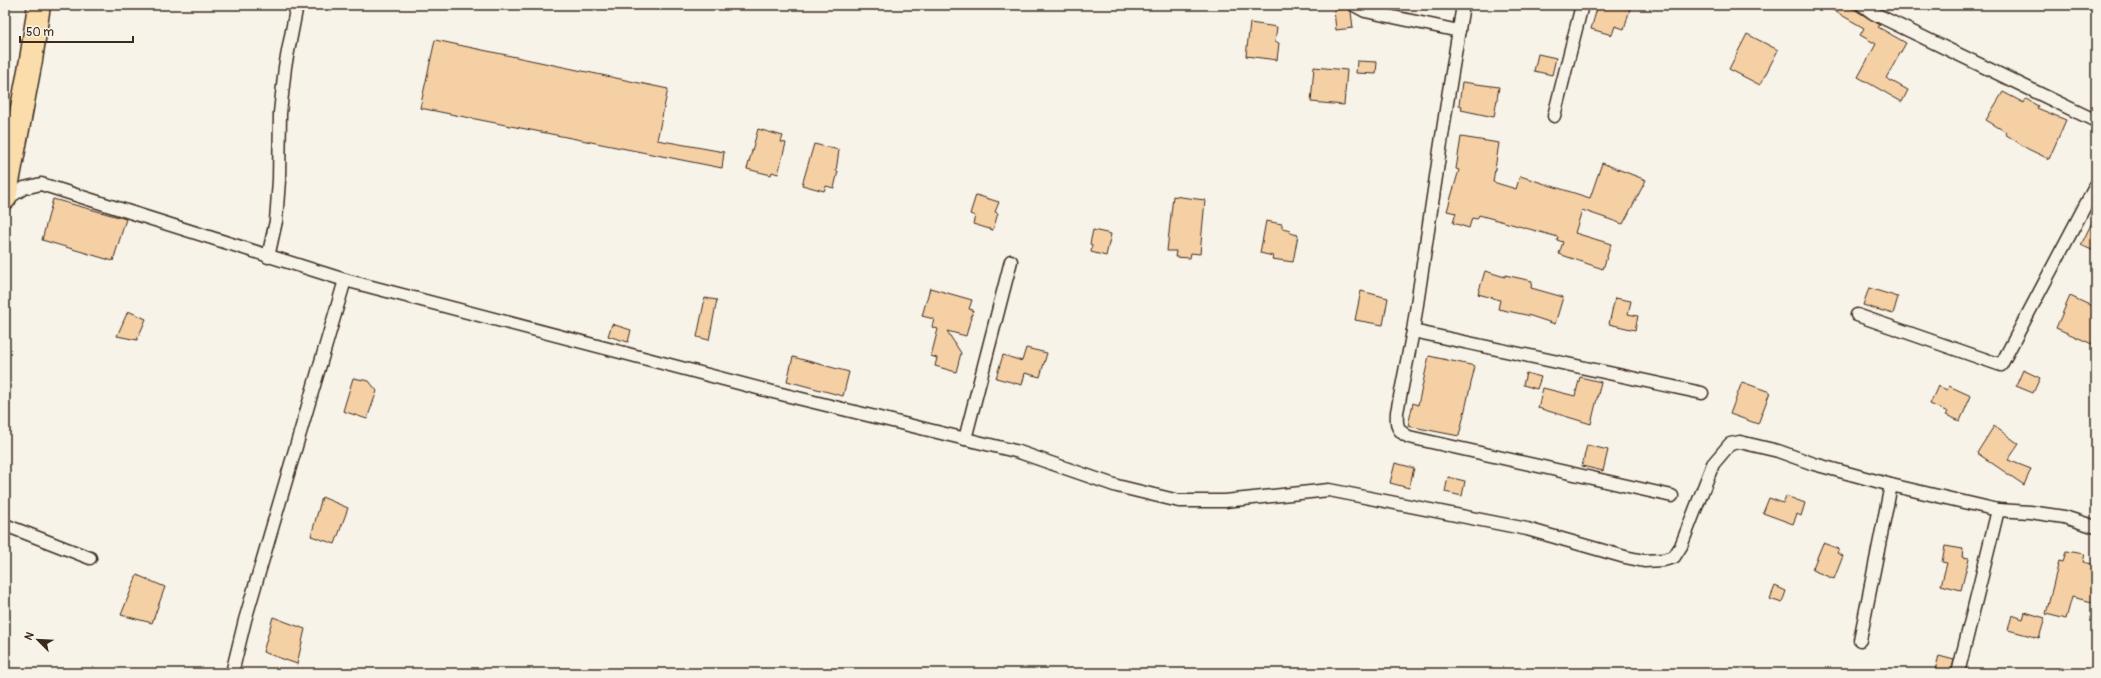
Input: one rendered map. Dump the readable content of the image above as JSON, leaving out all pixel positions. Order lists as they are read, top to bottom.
{
  "scale_bar": "50 m",
  "north": "top left"
}
